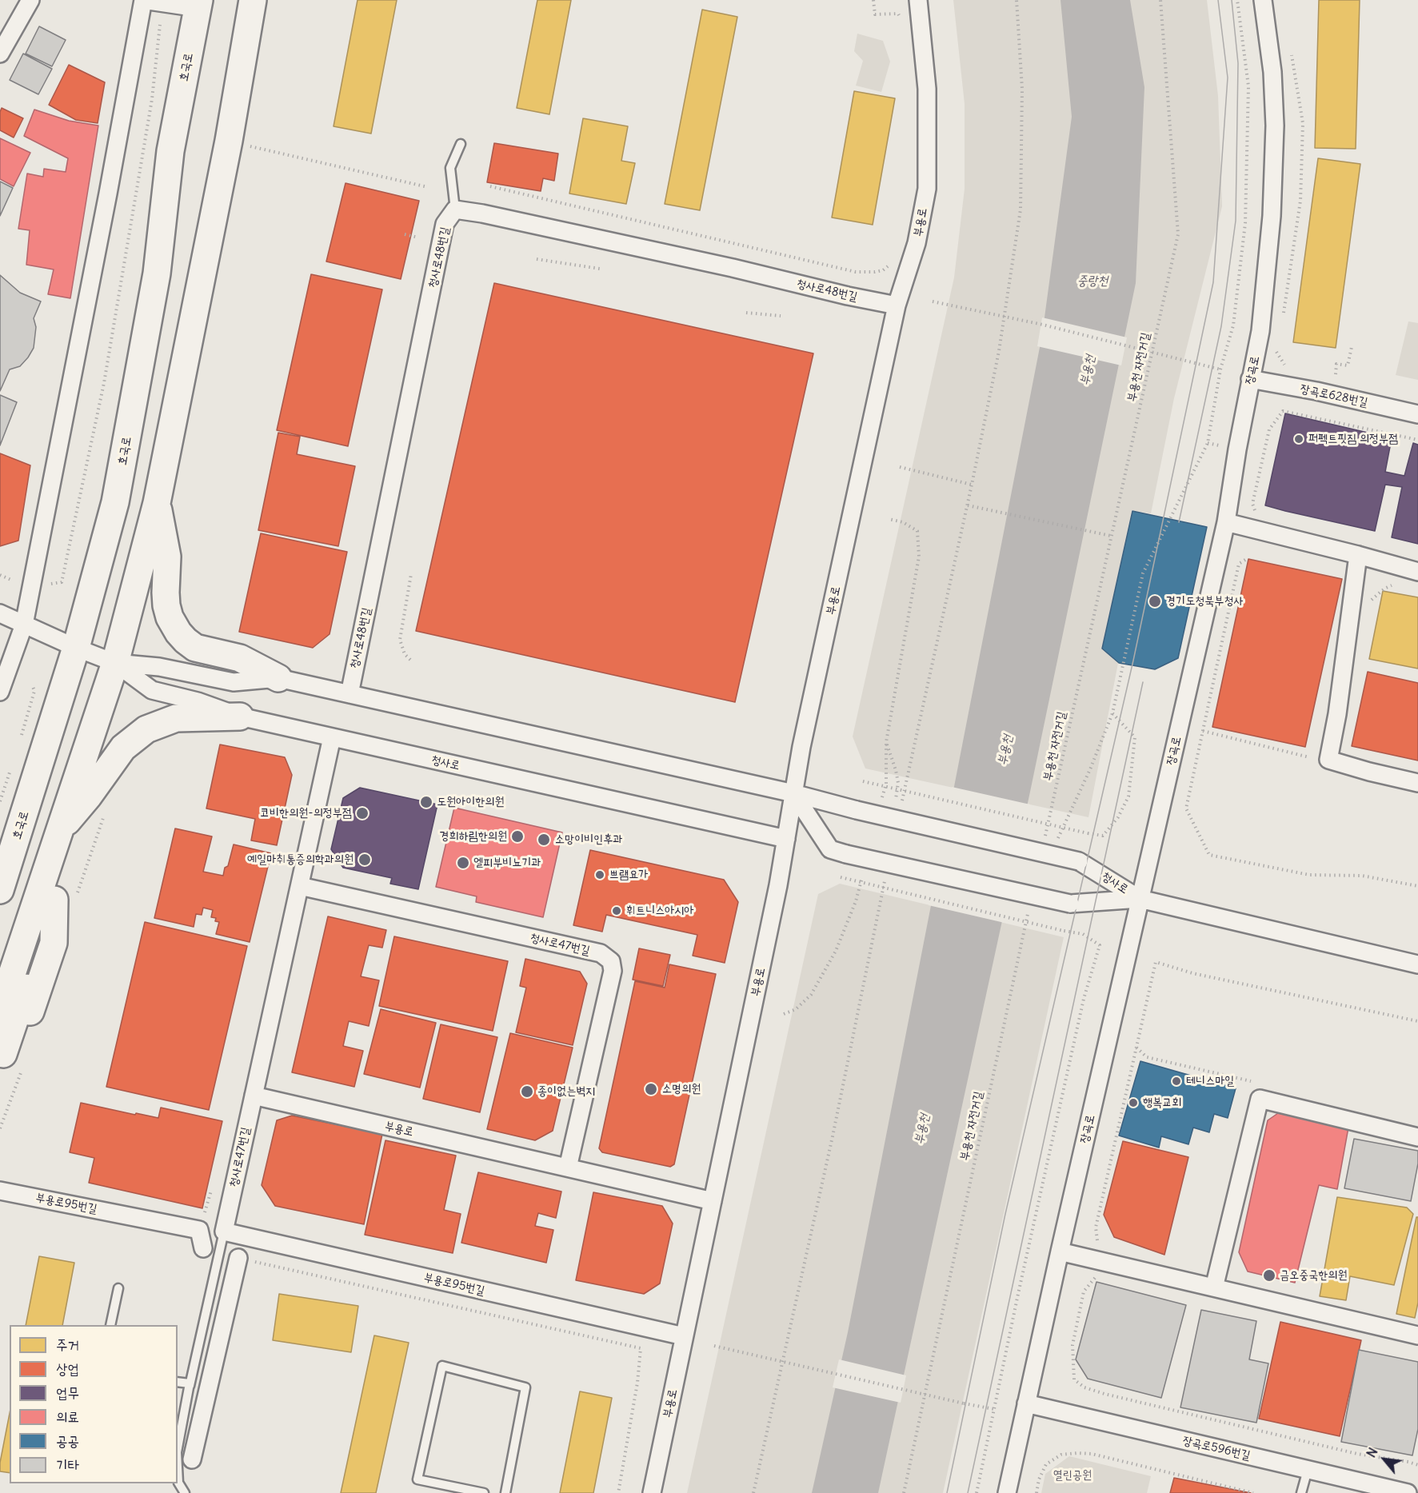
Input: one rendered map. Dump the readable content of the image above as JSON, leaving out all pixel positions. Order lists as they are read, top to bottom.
{
  "streets": {
    "main road": ["호국로"],
    "street": [
      "부용로",
      "청사로48번길",
      "장곡로",
      "장곡로628번길",
      "청사로",
      "청사로47번길",
      "부용로95번길",
      "장곡로596번길"
    ],
    "path": ["부용천 자전거길"]
  },
  "crossings": [
    ["호국로", "청사로"],
    ["부용로", "청사로48번길"],
    ["부용로", "청사로"],
    ["부용로", "청사로47번길"],
    ["부용로", "부용로95번길"],
    ["청사로48번길", "청사로"],
    ["장곡로", "장곡로628번길"],
    ["장곡로", "청사로"],
    ["장곡로", "장곡로596번길"],
    ["청사로", "청사로47번길"],
    ["청사로47번길", "부용로95번길"]
  ],
  "water": ["중랑천", "부용천"],
  "parks": ["열린공원"],
  "places": [
    "퍼펙트핏짐 의정부점",
    "경기도청북부청사",
    "도원아이한의원",
    "코비한의원-의정부점",
    "경희하림한의원",
    "소망이비인후과",
    "예일마취통증의학과의원",
    "엘피부비뇨기과",
    "쁘램요가",
    "휘트니스아시아",
    "테니스마일",
    "소명의원",
    "종이없는벽지",
    "행복교회",
    "금오중국한의원"
  ],
  "legend": [
    "주거",
    "상업",
    "업무",
    "의료",
    "공공",
    "기타"
  ],
  "north": "top left"
}
